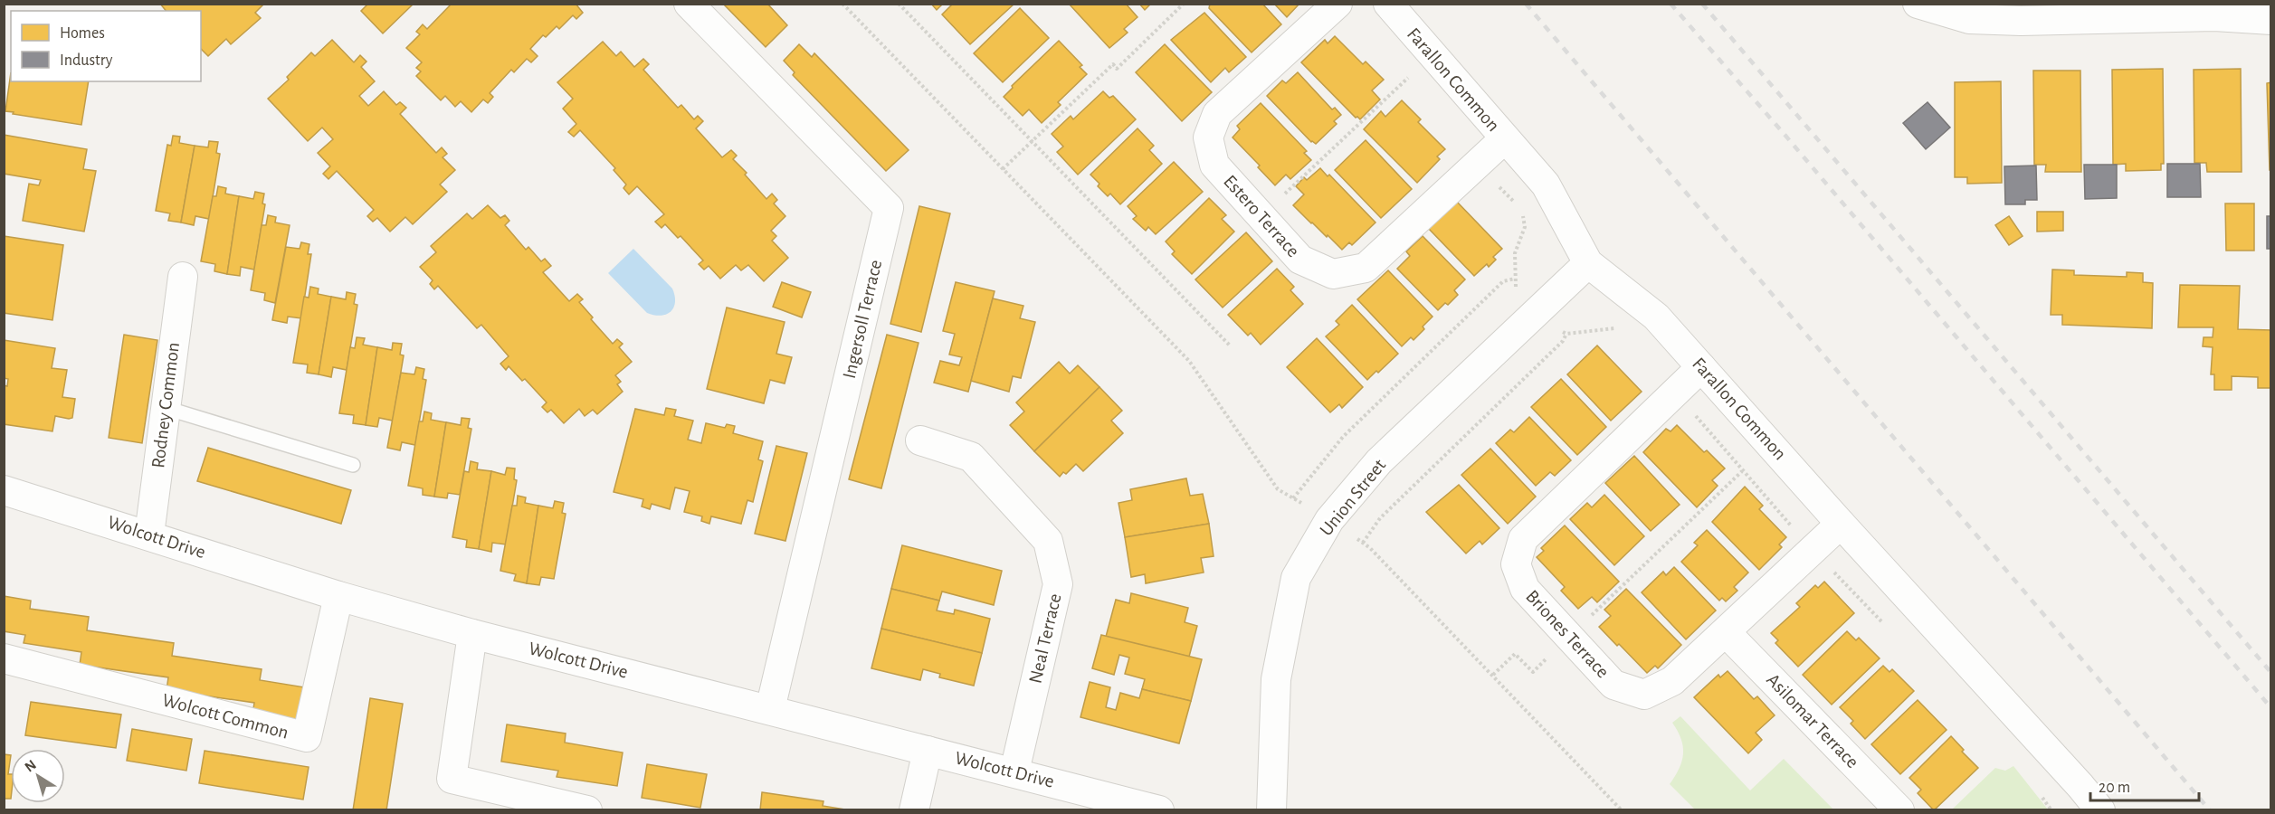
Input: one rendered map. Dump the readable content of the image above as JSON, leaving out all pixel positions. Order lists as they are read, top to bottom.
{
  "streets": {
    "street": [
      "Farallon Common",
      "Estero Terrace",
      "Ingersoll Terrace",
      "Rodney Common",
      "Union Street",
      "Wolcott Drive",
      "Briones Terrace",
      "Neal Terrace",
      "Wolcott Common",
      "Asilomar Terrace"
    ]
  },
  "crossings": [
    ["Farallon Common", "Estero Terrace"],
    ["Farallon Common", "Union Street"],
    ["Farallon Common", "Briones Terrace"],
    ["Ingersoll Terrace", "Wolcott Drive"],
    ["Rodney Common", "Wolcott Drive"],
    ["Wolcott Drive", "Neal Terrace"],
    ["Wolcott Drive", "Wolcott Common"],
    ["Briones Terrace", "Asilomar Terrace"]
  ],
  "legend": ["Homes", "Industry"],
  "scale_bar": "20 m",
  "north": "top left"
}
